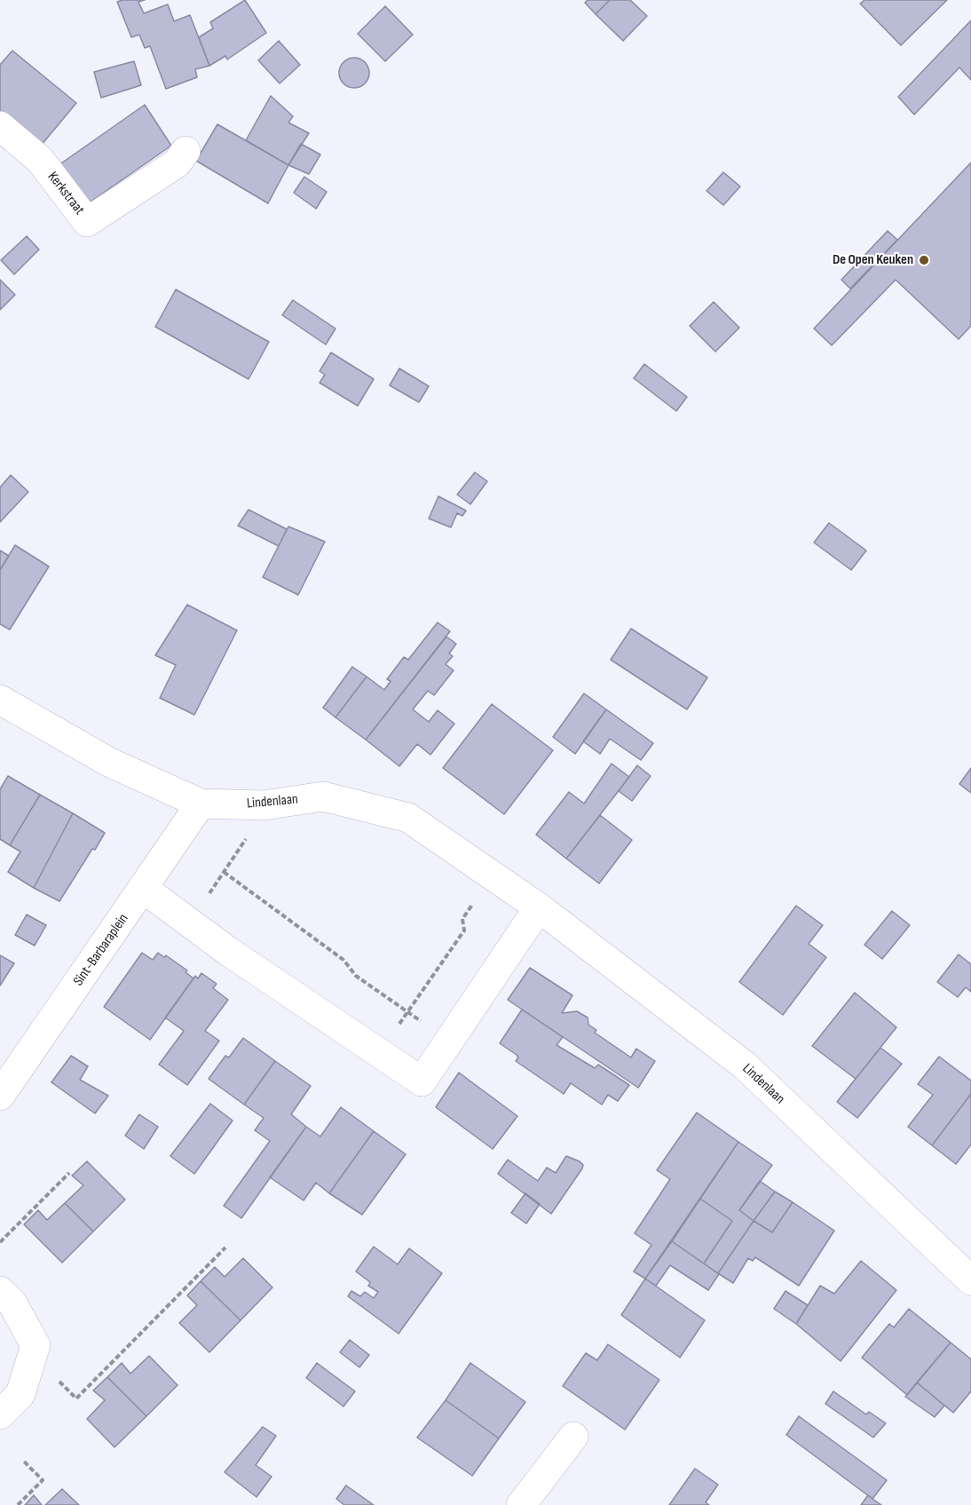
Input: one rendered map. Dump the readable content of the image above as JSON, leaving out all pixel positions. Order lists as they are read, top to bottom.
{
  "streets": {
    "street": ["Kerkstraat", "Lindenlaan", "Sint-Barbaraplein"]
  },
  "crossings": [
    ["Lindenlaan", "Sint-Barbaraplein"]
  ],
  "places": ["De Open Keuken"]
}
